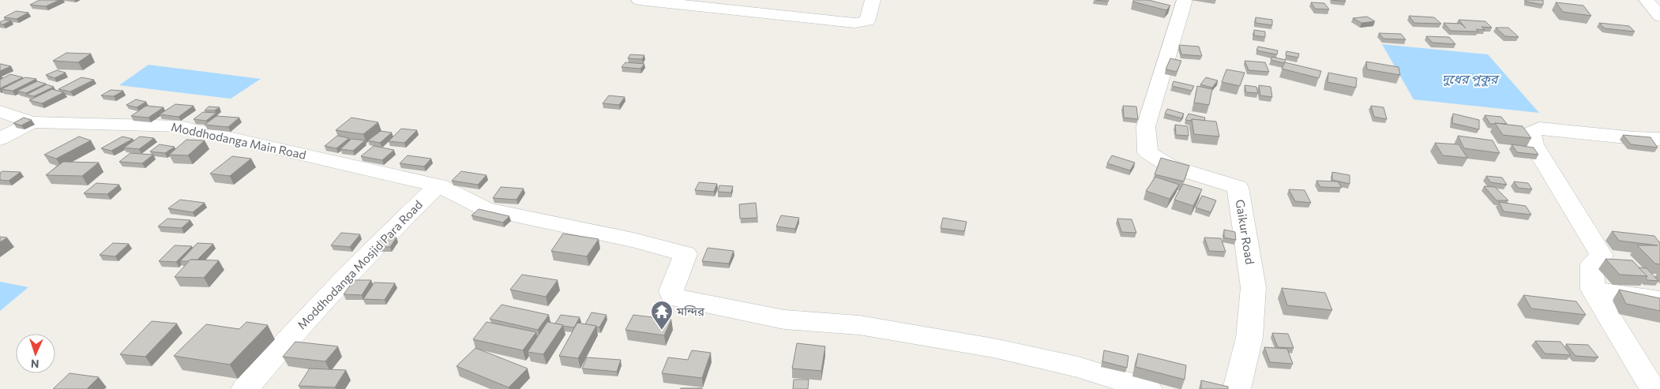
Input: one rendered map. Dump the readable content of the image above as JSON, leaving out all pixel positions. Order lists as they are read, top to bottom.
{
  "streets": {
    "street": ["Moddhodanga Main Road", "Gaikur Road", "Moddhodanga Mosjid Para Road"]
  },
  "crossings": [
    ["Moddhodanga Main Road", "Moddhodanga Mosjid Para Road"]
  ],
  "water": ["দুধের পুকুর"],
  "places": {
    "temple": ["মন্দির"]
  },
  "north": "bottom"
}
